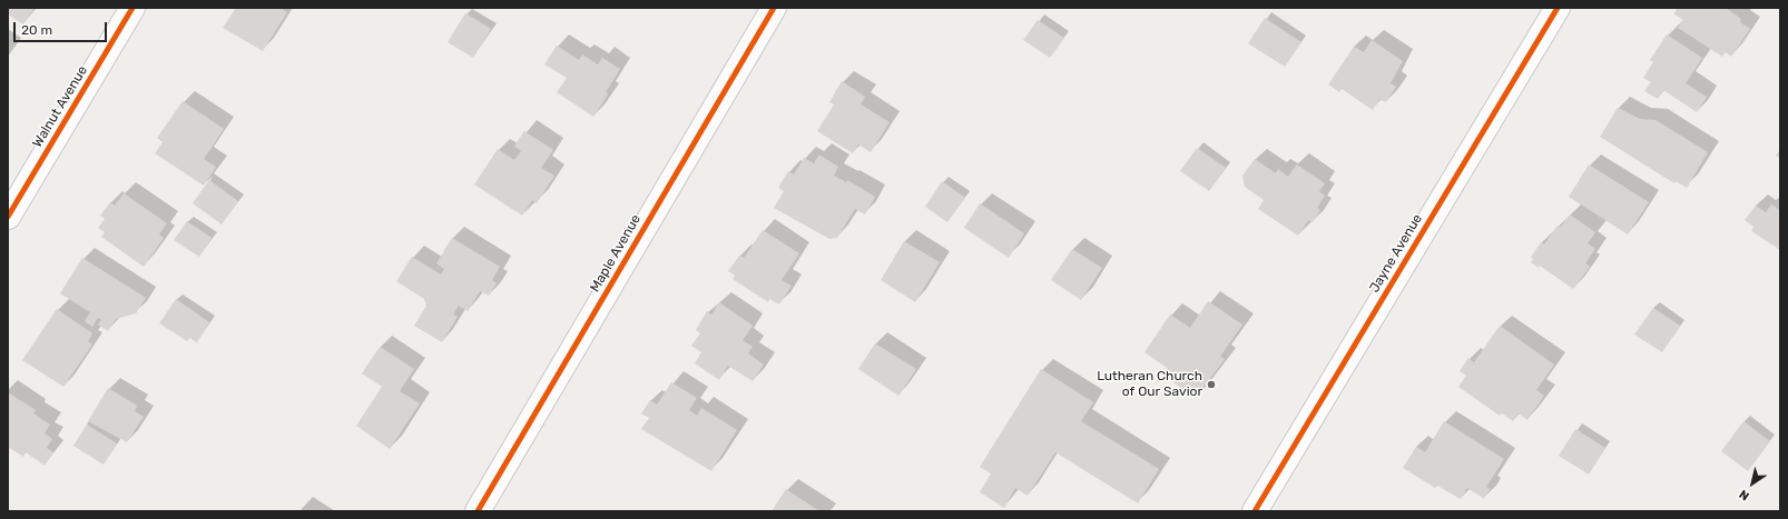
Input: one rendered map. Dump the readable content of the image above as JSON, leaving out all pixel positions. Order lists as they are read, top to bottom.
{
  "streets": {
    "street": ["Walnut Avenue", "Maple Avenue", "Jayne Avenue"]
  },
  "places": ["Lutheran Church of Our Savior"],
  "scale_bar": "20 m",
  "north": "bottom left"
}
